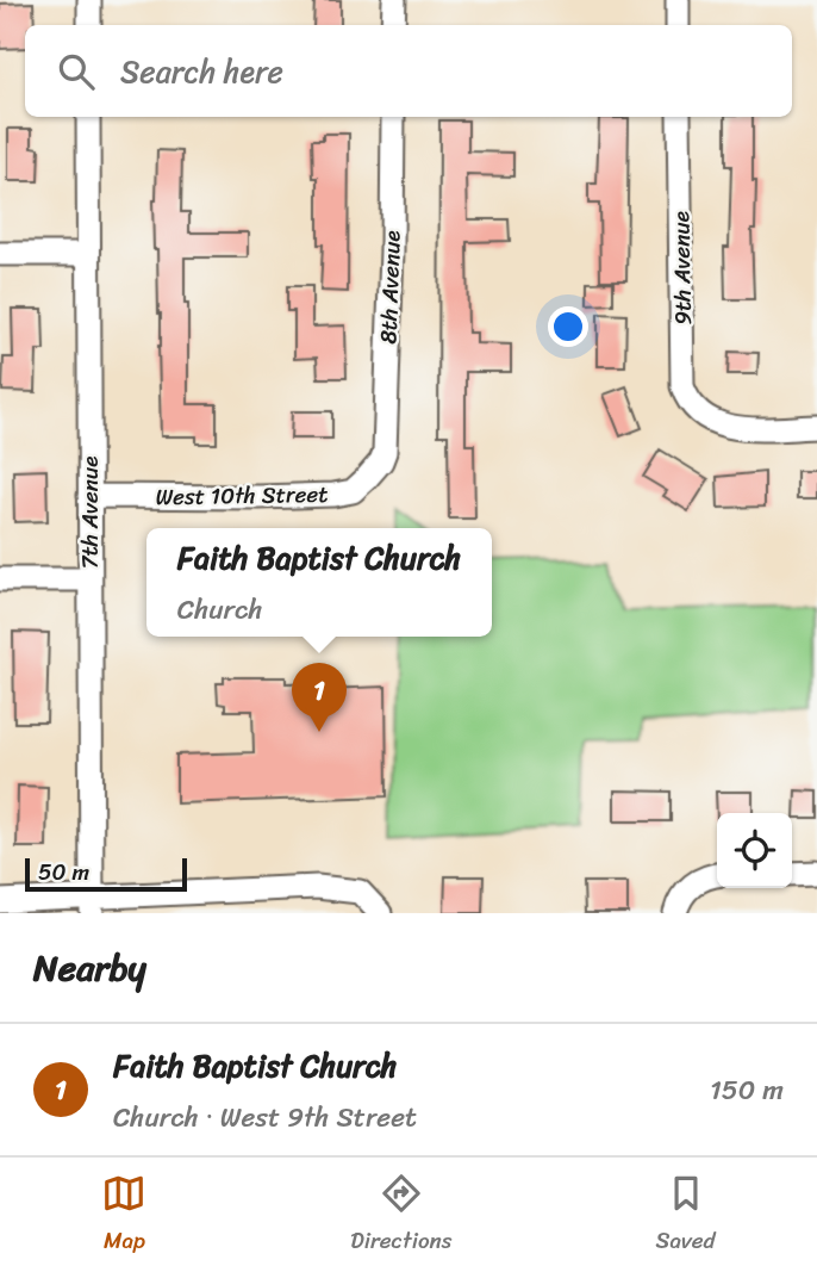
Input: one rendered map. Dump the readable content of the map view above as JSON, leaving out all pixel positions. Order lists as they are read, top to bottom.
{
  "streets": {
    "street": [
      "9th Avenue",
      "8th Avenue",
      "West 10th Street",
      "7th Avenue"
    ]
  },
  "crossings": [
    ["8th Avenue", "West 10th Street"],
    ["West 10th Street", "7th Avenue"]
  ],
  "scale_bar": "50 m",
  "page": {
    "search": "Search here",
    "popup": ["Faith Baptist Church", "Church"],
    "pins": "1",
    "scale": "50 m",
    "heading": "Nearby",
    "list": [
      {
        "mark": "1",
        "name": "Faith Baptist Church",
        "note": "Church · West 9th Street",
        "value": "150 m"
      }
    ],
    "nav": ["Map", "Directions", "Saved"]
  }
}
